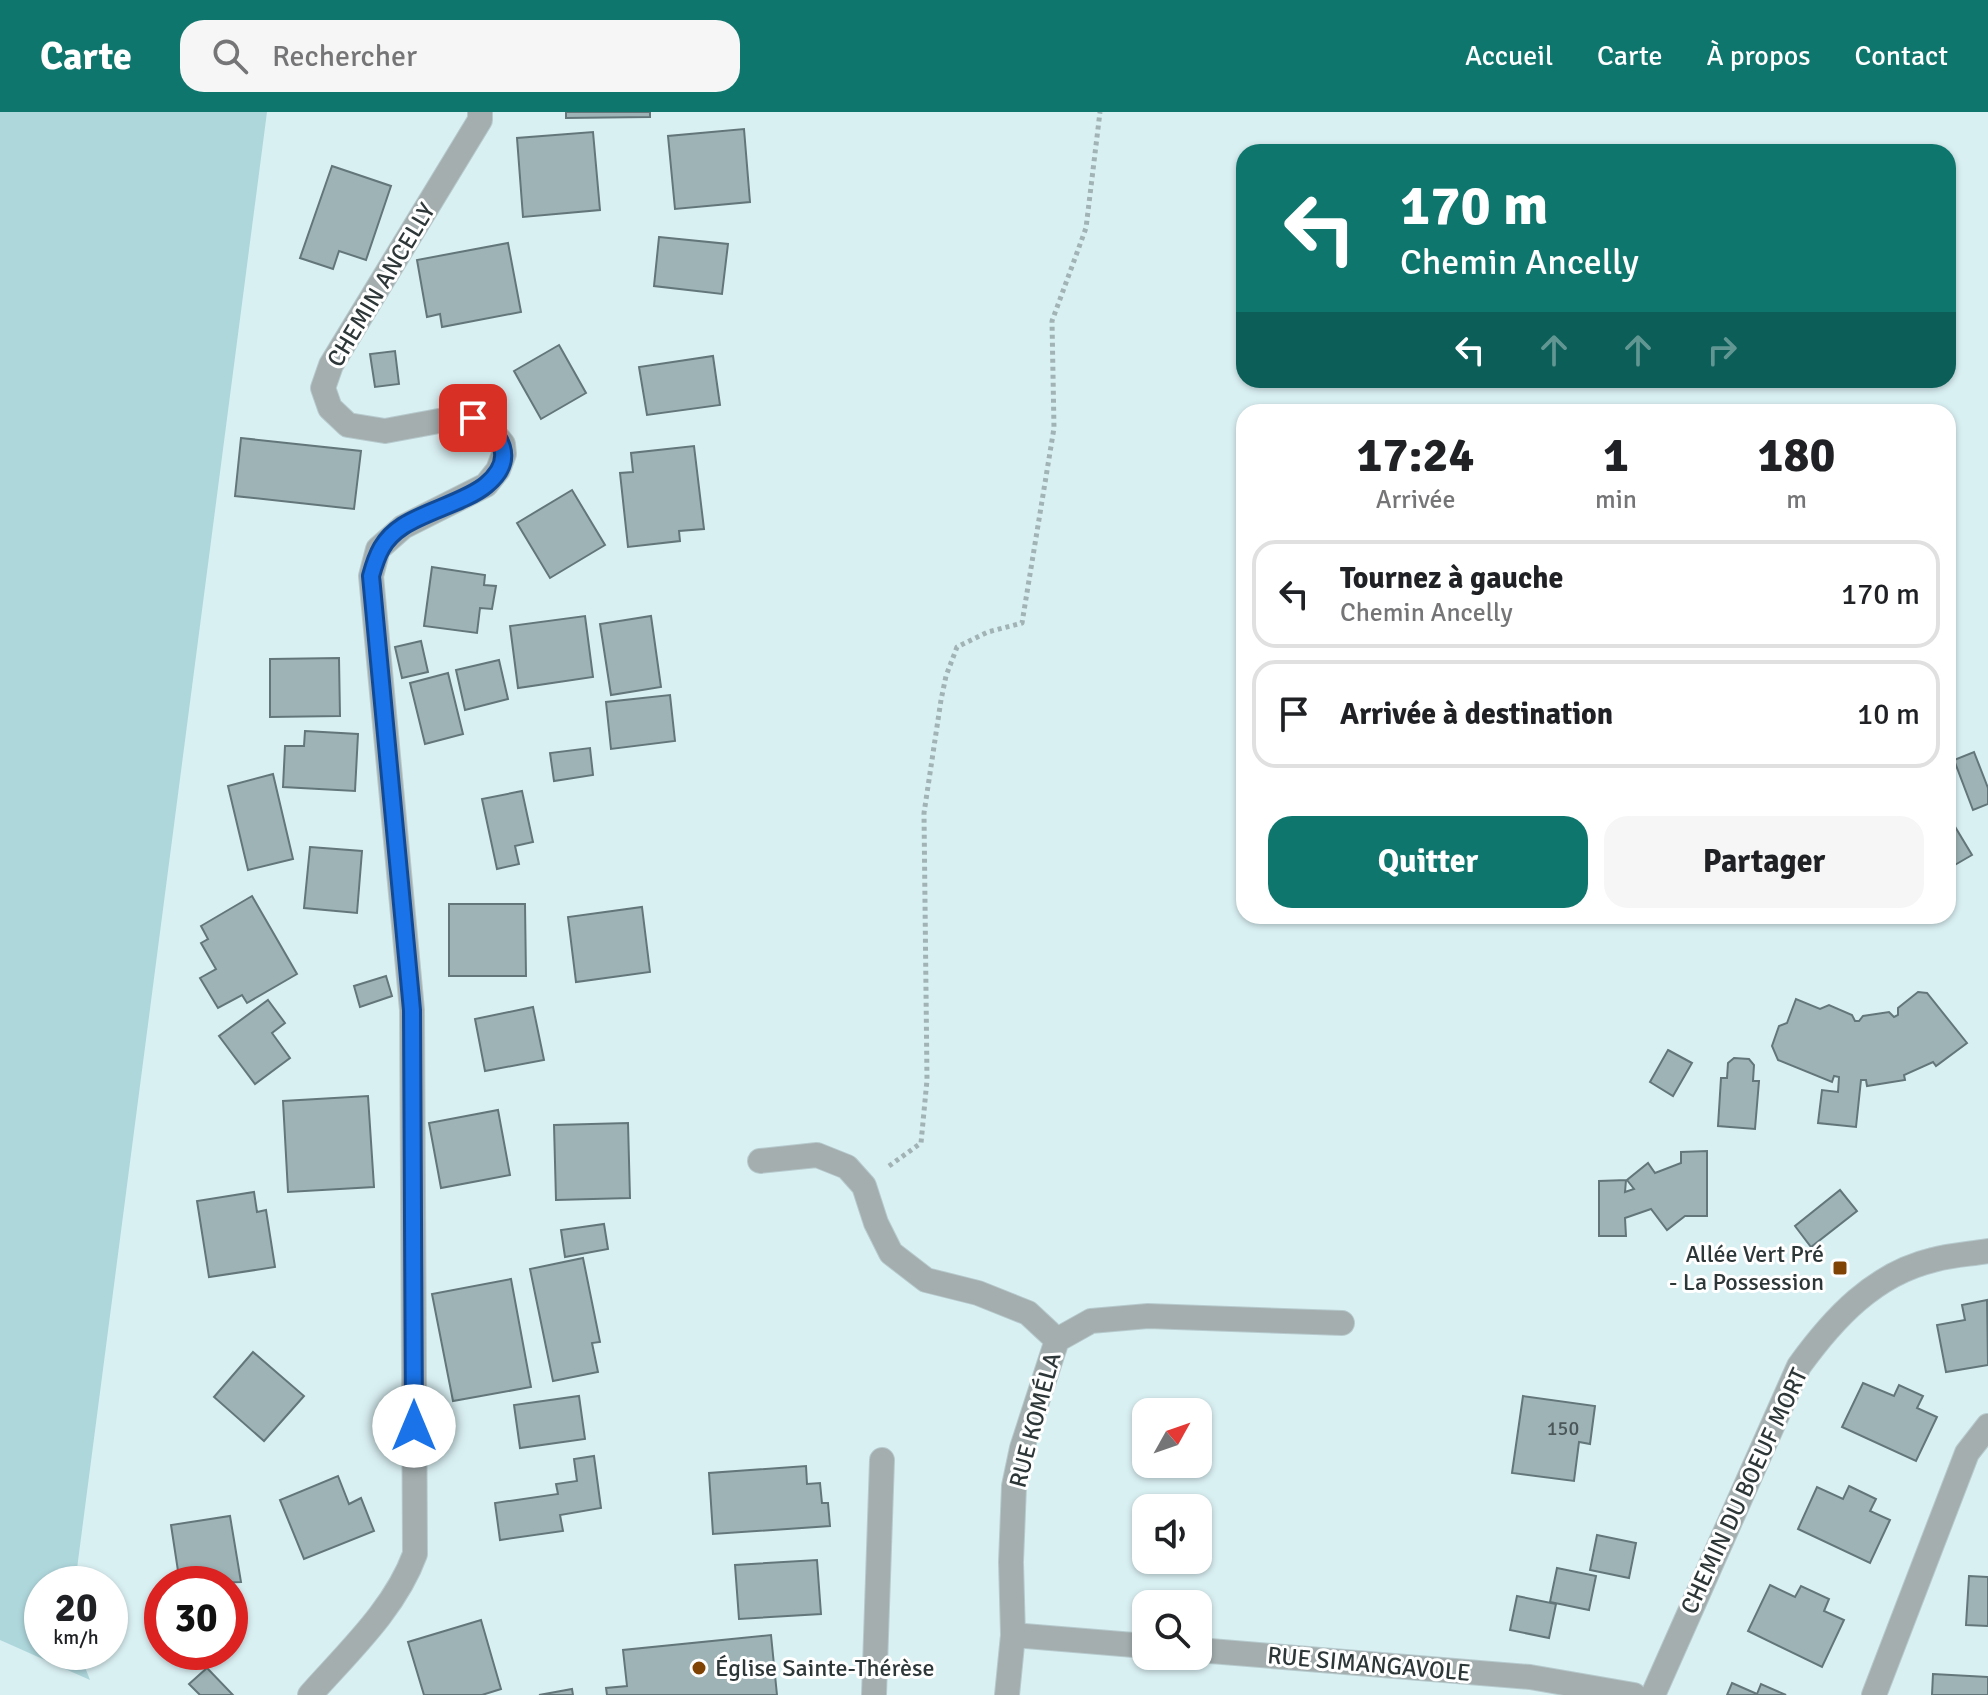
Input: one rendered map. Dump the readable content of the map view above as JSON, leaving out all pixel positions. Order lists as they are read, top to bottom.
{
  "streets": {
    "street": [
      "CHEMIN ANCELLY",
      "RUE KOMÉLA",
      "CHEMIN DU BOEUF MORT",
      "RUE SIMANGAVOLE"
    ]
  },
  "places": {
    "transit": ["Allée Vert Pré - La Possession"],
    "other": ["Église Sainte-Thérèse"]
  },
  "house_numbers": ["150"],
  "north": "top right",
  "page": {
    "header": "Carte",
    "search": "Rechercher",
    "nav": [
      "Accueil",
      "Carte",
      "À propos",
      "Contact"
    ],
    "turn": ["170 m", "Chemin Ancelly"],
    "eta": [
      "17:24",
      "Arrivée",
      "1",
      "min",
      "180",
      "m"
    ],
    "list": [
      {
        "name": "Tournez à gauche",
        "note": "Chemin Ancelly",
        "value": "170 m"
      },
      {
        "name": "Arrivée à destination",
        "value": "10 m"
      }
    ],
    "buttons": ["Quitter", "Partager"],
    "speed": "20 km/h",
    "limit": "30"
  }
}
